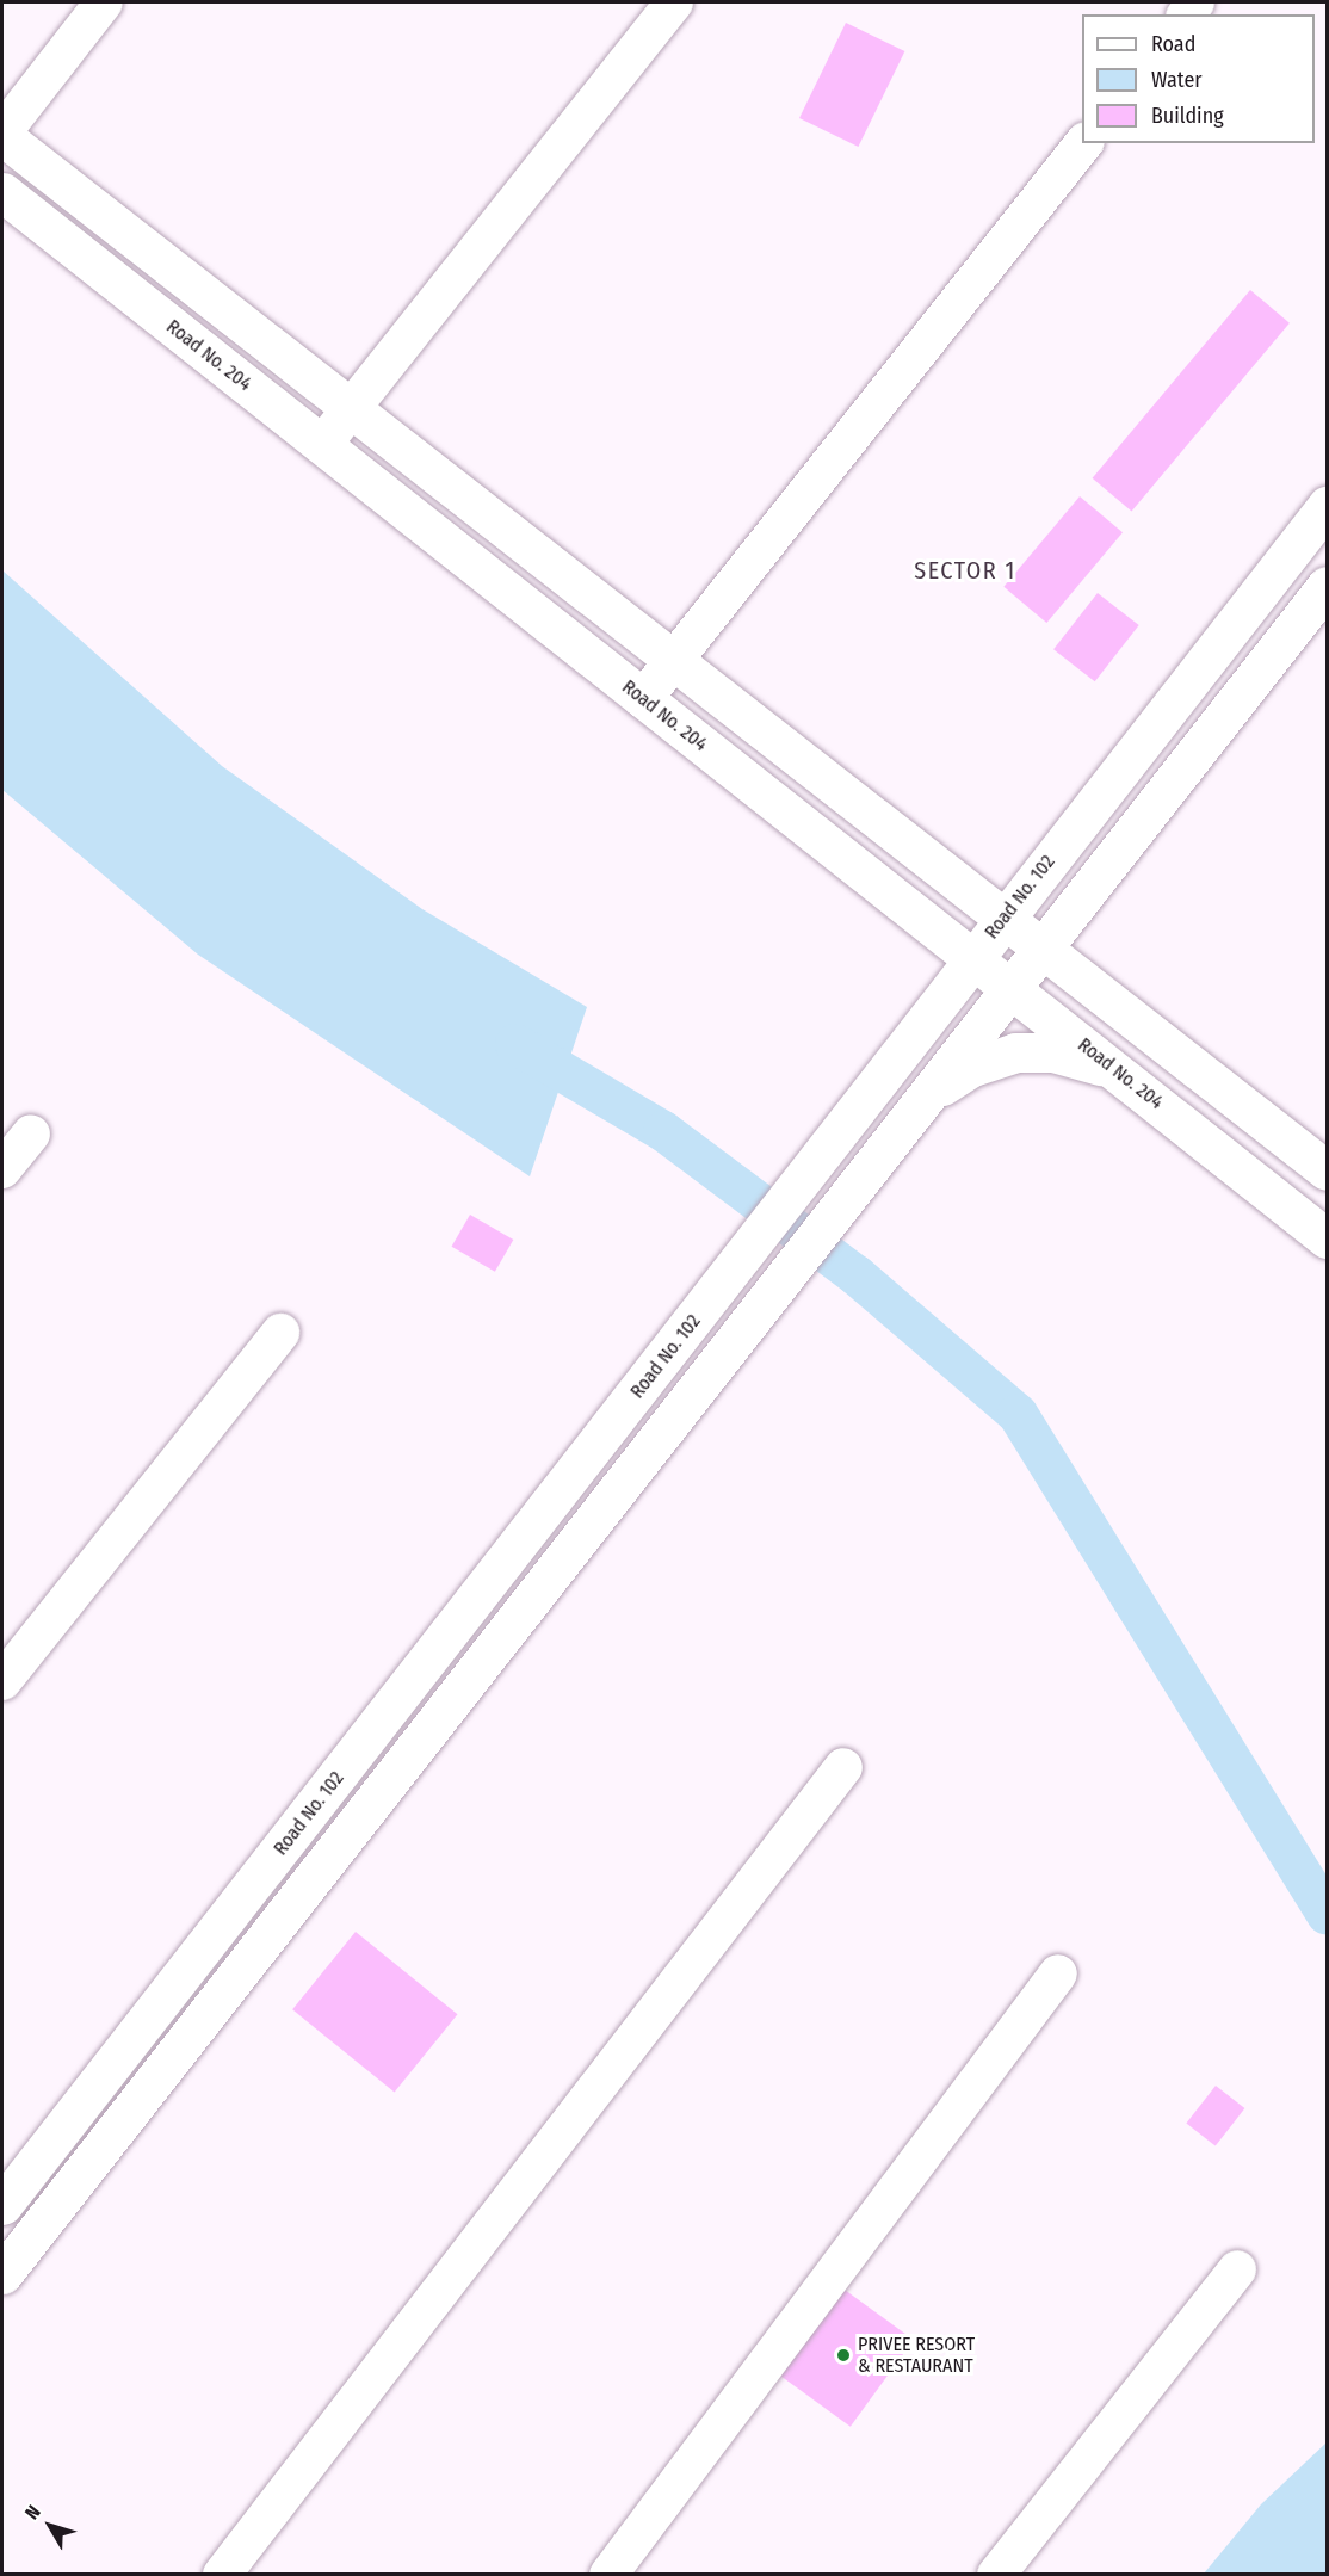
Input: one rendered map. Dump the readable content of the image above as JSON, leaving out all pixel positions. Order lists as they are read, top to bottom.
{
  "streets": {
    "street": ["Road No. 204", "Road No. 102"]
  },
  "crossings": [
    ["Road No. 204", "Road No. 102"]
  ],
  "districts": ["SECTOR 1"],
  "places": ["PRIVEE RESORT & RESTAURANT"],
  "legend": ["Road", "Water", "Building"],
  "north": "top left"
}
